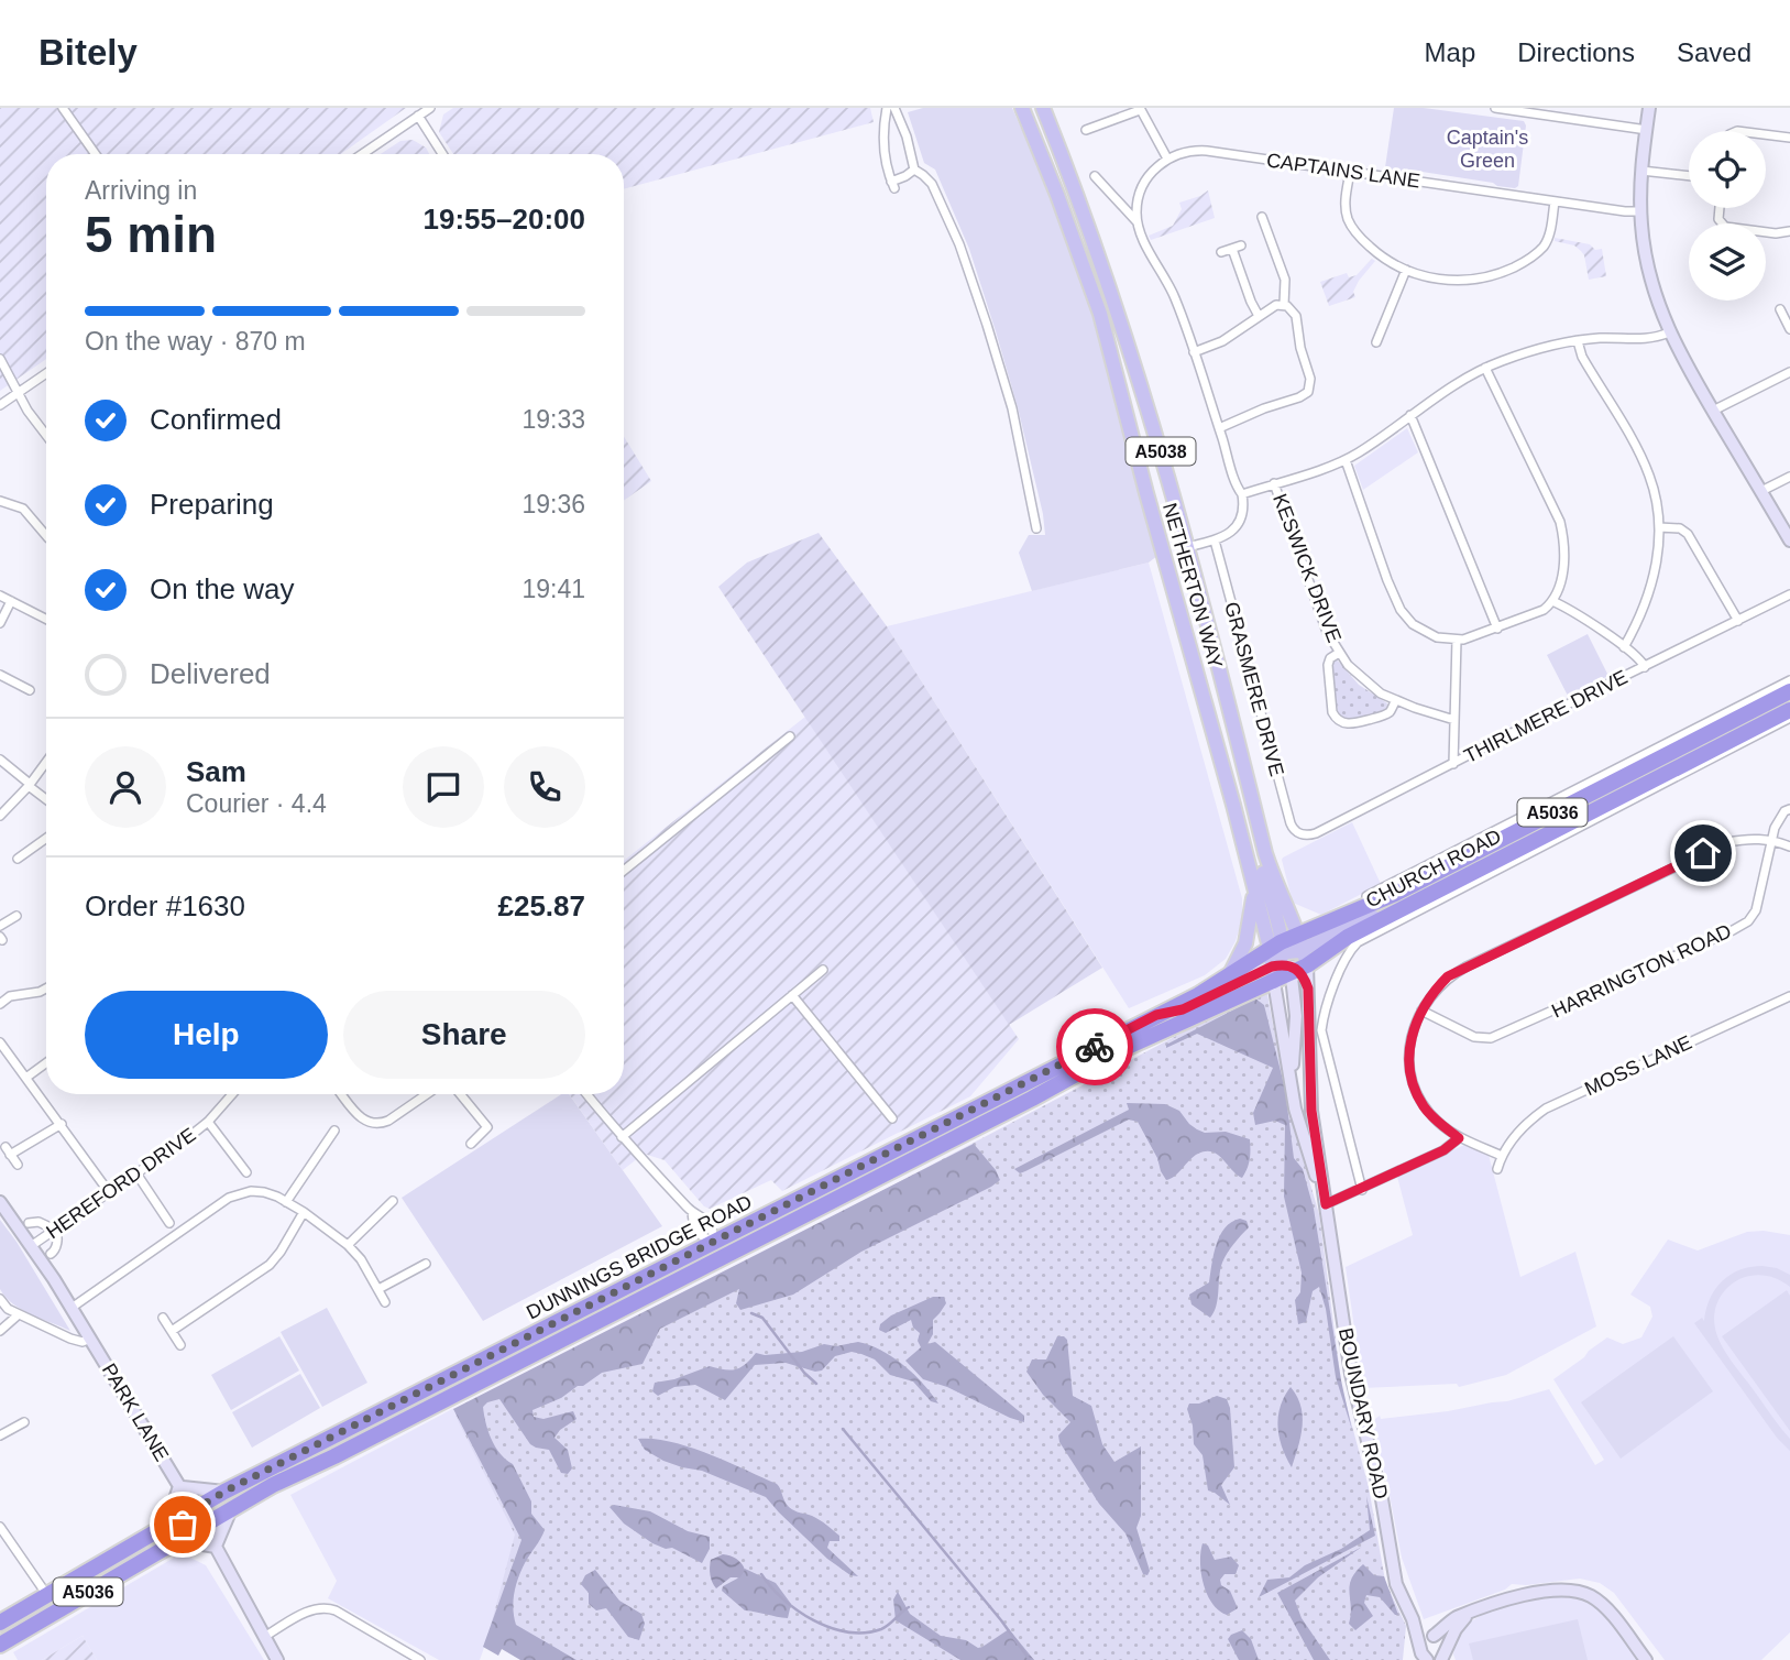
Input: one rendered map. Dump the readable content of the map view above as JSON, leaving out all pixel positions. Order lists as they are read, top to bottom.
{
  "streets": {
    "highway": ["A5036", "CHURCH ROAD", "DUNNINGS BRIDGE ROAD"],
    "main road": ["A5038", "NETHERTON WAY"],
    "street": [
      "CAPTAINS LANE",
      "KESWICK DRIVE",
      "GRASMERE DRIVE",
      "THIRLMERE DRIVE",
      "HARRINGTON ROAD",
      "MOSS LANE",
      "HEREFORD DRIVE",
      "PARK LANE",
      "BOUNDARY ROAD"
    ]
  },
  "crossings": [
    ["NETHERTON WAY", "CHURCH ROAD"],
    ["NETHERTON WAY", "DUNNINGS BRIDGE ROAD"],
    ["NETHERTON WAY", "BOUNDARY ROAD"],
    ["GRASMERE DRIVE", "THIRLMERE DRIVE"],
    ["CHURCH ROAD", "DUNNINGS BRIDGE ROAD"],
    ["CHURCH ROAD", "BOUNDARY ROAD"],
    ["HEREFORD DRIVE", "PARK LANE"],
    ["DUNNINGS BRIDGE ROAD", "PARK LANE"],
    ["DUNNINGS BRIDGE ROAD", "BOUNDARY ROAD"]
  ],
  "parks": ["Captain's Green"],
  "page": {
    "header": "Bitely",
    "nav": ["Map", "Directions", "Saved"],
    "heading": ["5 min", "Arriving in", "19:55–20:00"],
    "panel": [
      "Sam",
      "Courier · 4.4",
      "Order #1630",
      "£25.87"
    ],
    "bar": "On the way · 870 m",
    "list": [
      ["Confirmed", "19:33"],
      ["Preparing", "19:36"],
      ["On the way", "19:41"],
      "Delivered"
    ],
    "buttons": ["Help", "Share"]
  }
}
